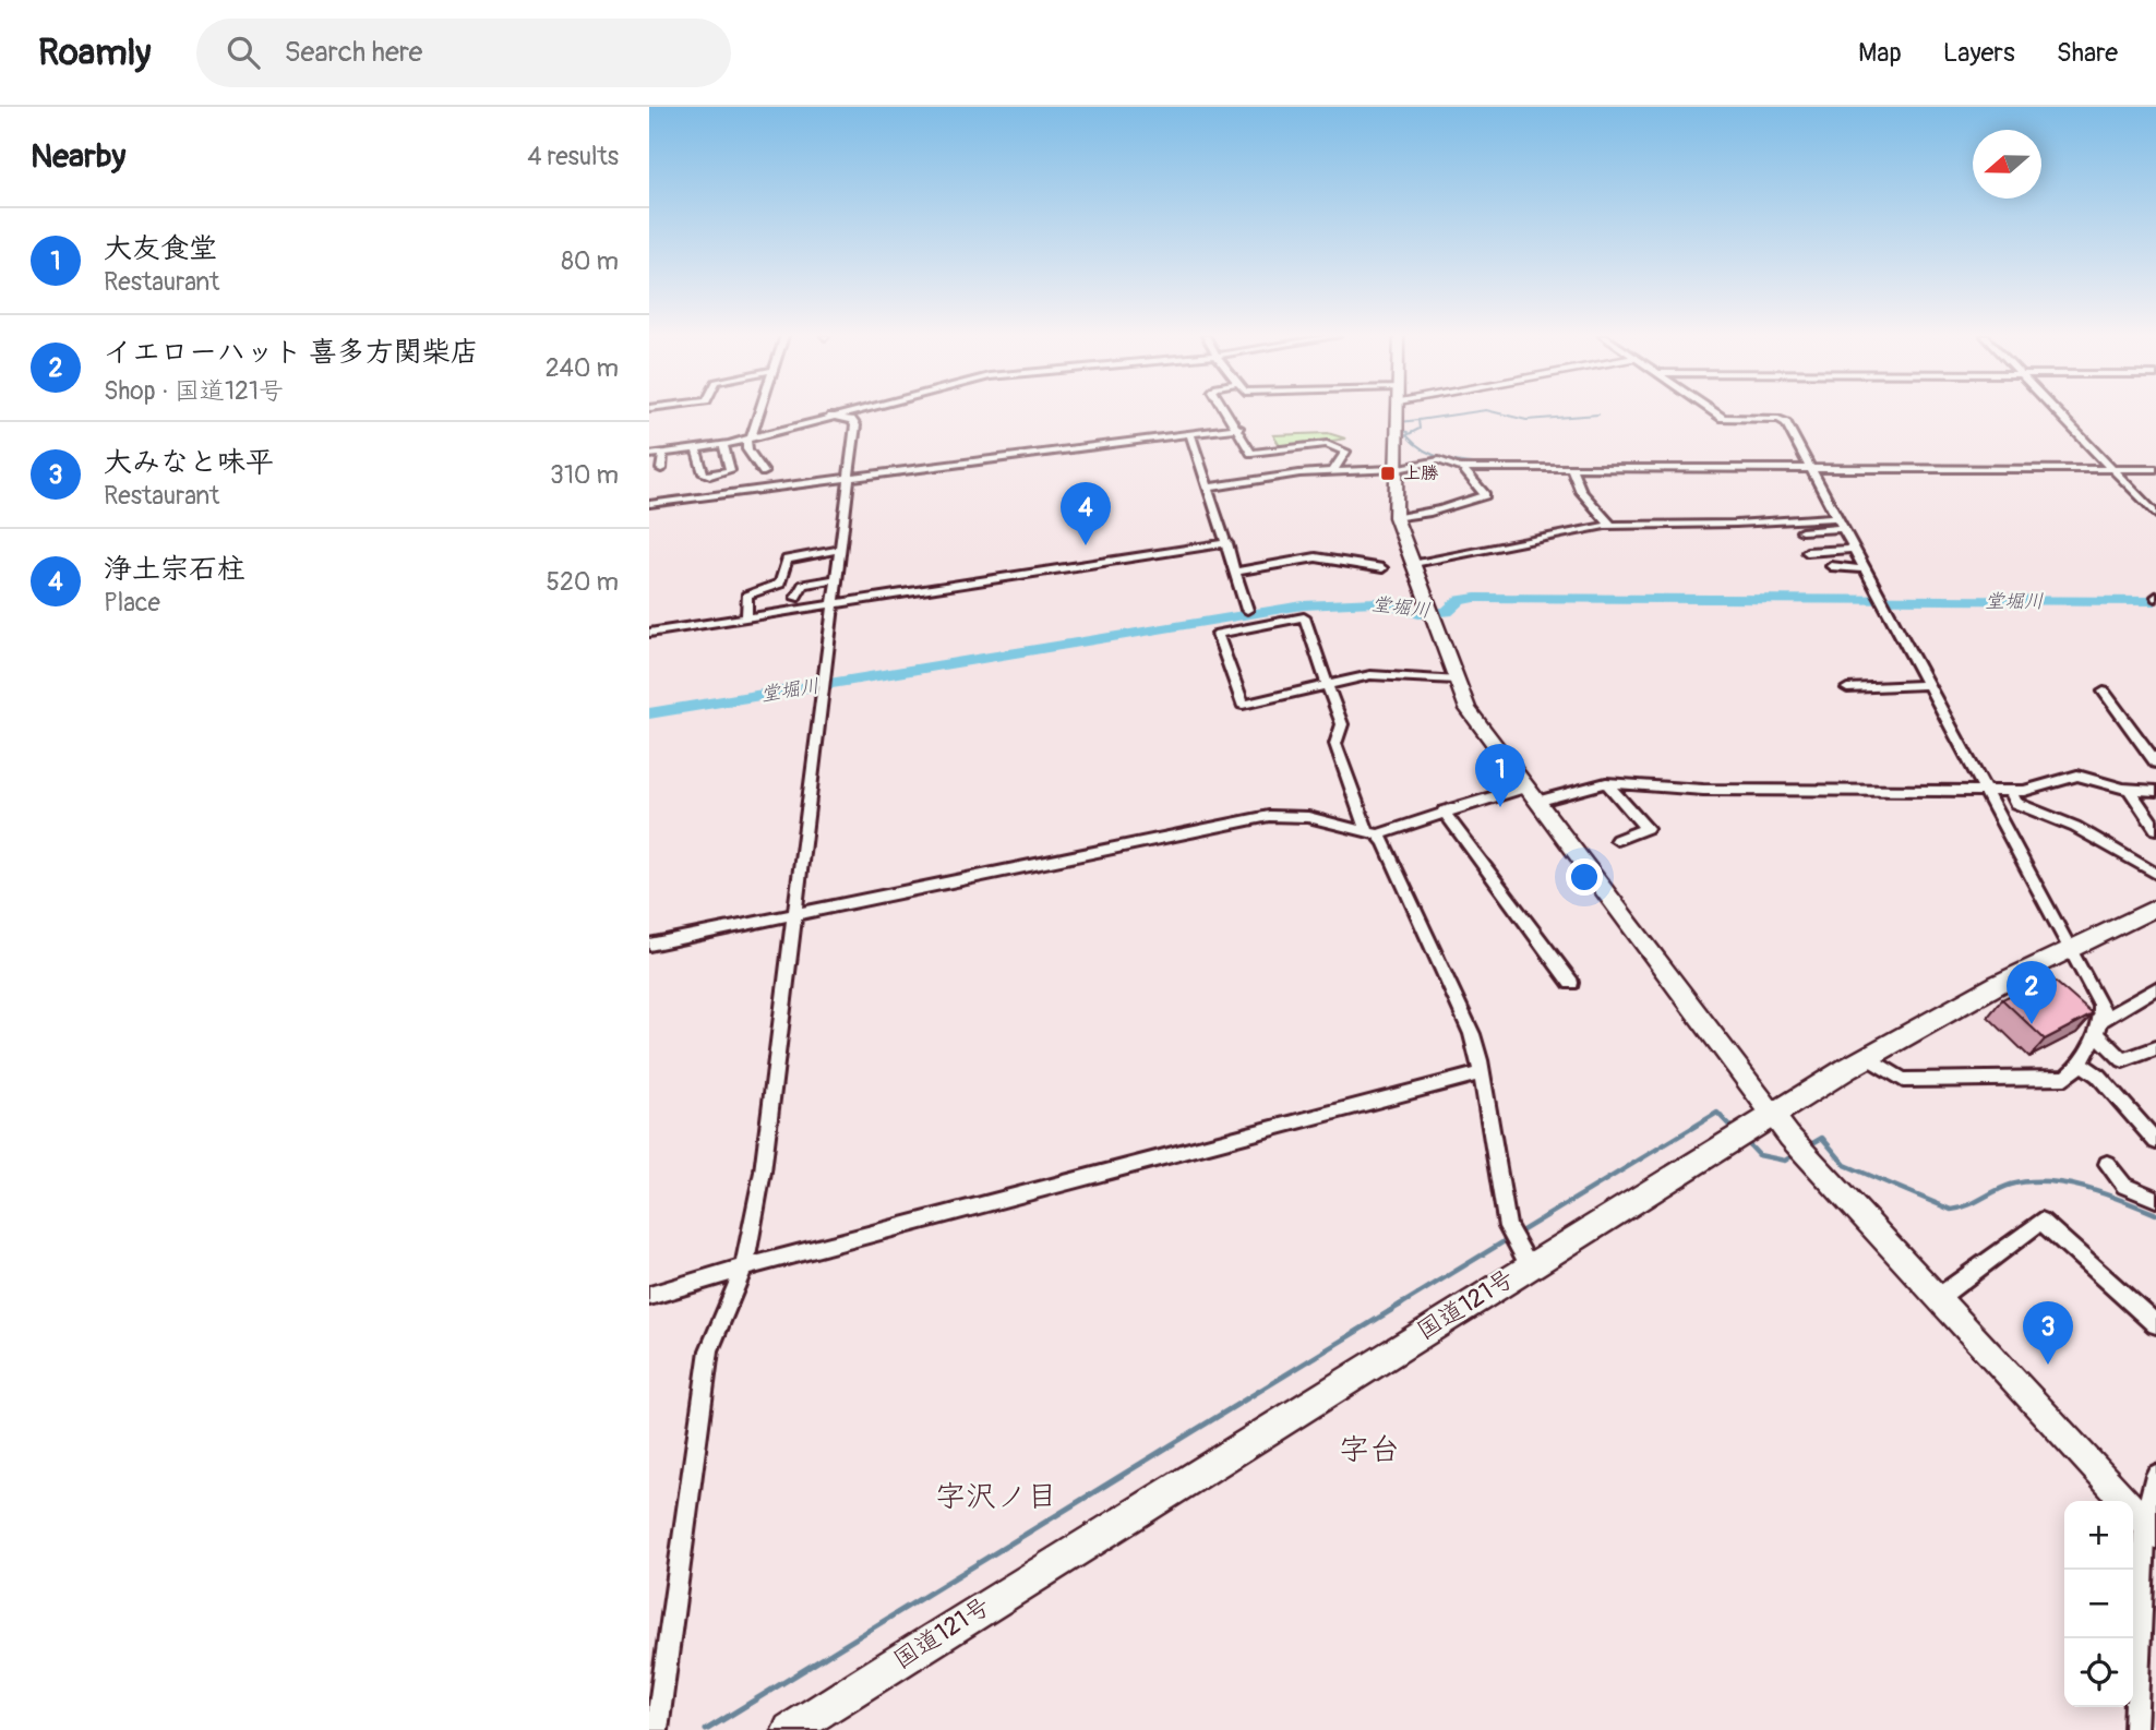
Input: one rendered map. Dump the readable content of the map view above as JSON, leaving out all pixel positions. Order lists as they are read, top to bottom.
{
  "streets": {
    "highway": ["国道121号"]
  },
  "districts": ["字台", "字沢ノ目"],
  "water": ["堂堀川"],
  "places": {
    "transit": ["上勝"]
  },
  "north": "left",
  "page": {
    "header": "Roamly",
    "search": "Search here",
    "nav": ["Map", "Layers", "Share"],
    "heading": ["Nearby", "4 results"],
    "list": [
      {
        "mark": "1",
        "name": "大友食堂",
        "note": "Restaurant",
        "value": "80 m"
      },
      {
        "mark": "2",
        "name": "イエローハット 喜多方関柴店",
        "note": "Shop · 国道121号",
        "value": "240 m"
      },
      {
        "mark": "3",
        "name": "大みなと味平",
        "note": "Restaurant",
        "value": "310 m"
      },
      {
        "mark": "4",
        "name": "浄土宗石柱",
        "note": "Place",
        "value": "520 m"
      }
    ],
    "pins": [
      "4",
      "1",
      "2",
      "3"
    ],
    "map_buttons": ["+", "−"]
  }
}
